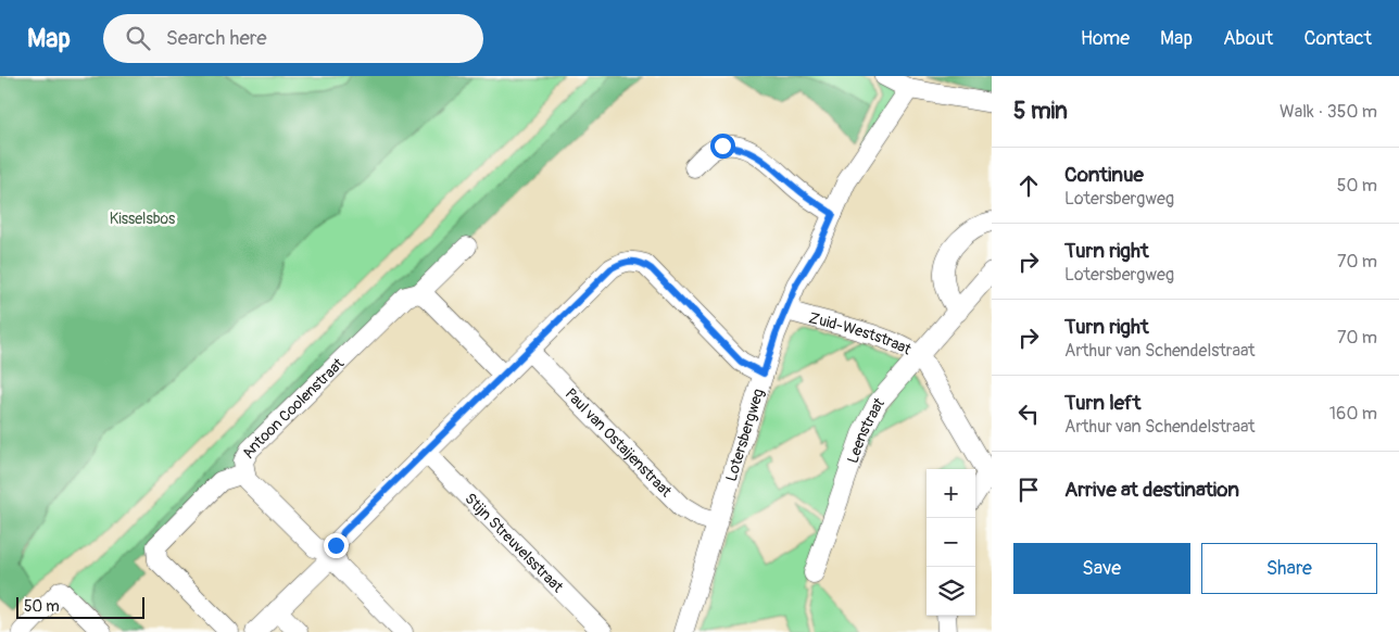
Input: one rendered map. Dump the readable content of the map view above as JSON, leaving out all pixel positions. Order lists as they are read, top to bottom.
{
  "streets": {
    "street": [
      "Zuid-Weststraat",
      "Antoon Coolenstraat",
      "Leenstraat",
      "Lotersbergweg",
      "Paul van Ostaijenstraat",
      "Stijn Streuvelsstraat"
    ]
  },
  "crossings": [
    ["Zuid-Weststraat", "Leenstraat"],
    ["Zuid-Weststraat", "Lotersbergweg"],
    ["Lotersbergweg", "Paul van Ostaijenstraat"]
  ],
  "parks": ["Kisselsbos"],
  "scale_bar": "50 m",
  "page": {
    "header": "Map",
    "search": "Search here",
    "nav": [
      "Home",
      "Map",
      "About",
      "Contact"
    ],
    "heading": ["5 min", "Walk · 350 m"],
    "list": [
      ["Continue", "Lotersbergweg", "50 m"],
      ["Turn right", "Lotersbergweg", "70 m"],
      ["Turn right", "Arthur van Schendelstraat", "70 m"],
      ["Turn left", "Arthur van Schendelstraat", "160 m"],
      "Arrive at destination"
    ],
    "map_buttons": ["+", "−"],
    "buttons": ["Save", "Share"],
    "scale": "50 m"
  }
}
